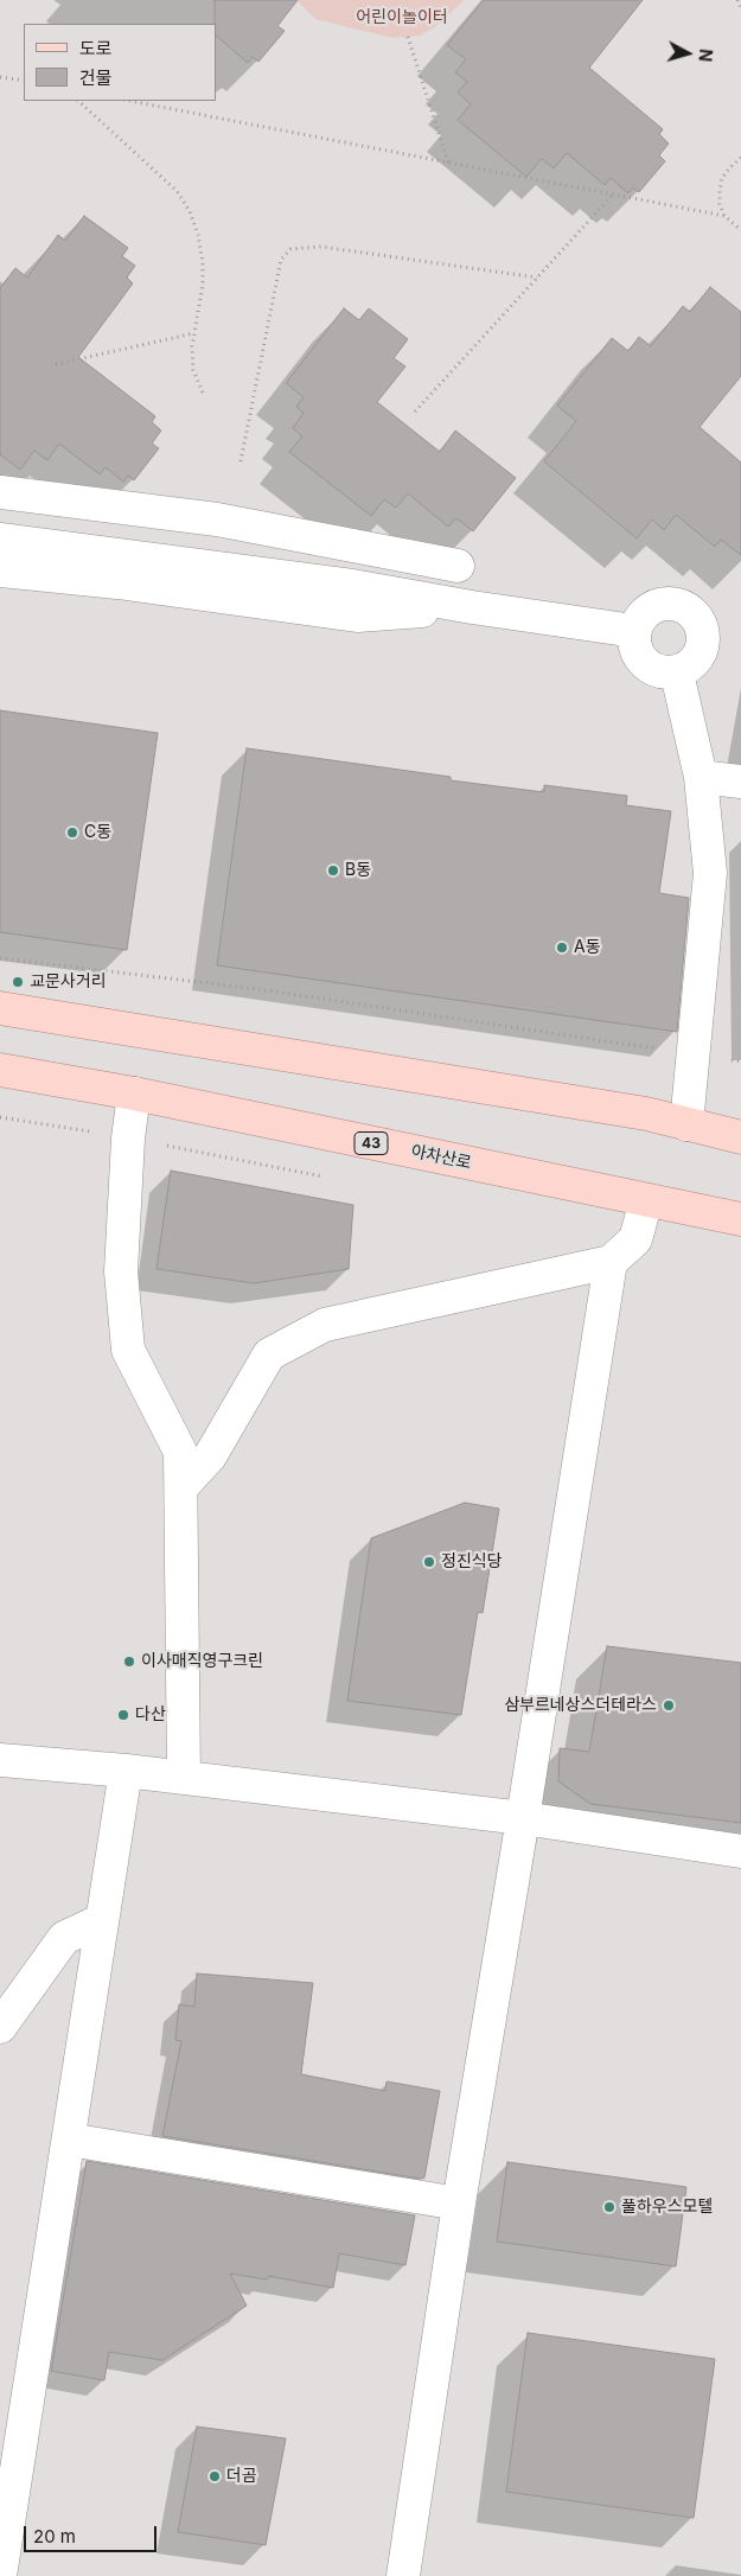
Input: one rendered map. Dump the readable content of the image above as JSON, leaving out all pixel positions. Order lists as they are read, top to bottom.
{
  "streets": {
    "main road": ["43", "아차산로"]
  },
  "parks": ["어린이놀이터"],
  "places": [
    "C동",
    "B동",
    "A동",
    "교문사거리",
    "정진식당",
    "이사매직영구크린",
    "삼부르네상스더테라스",
    "다산",
    "풀하우스모텔",
    "더곰"
  ],
  "legend": ["도로", "건물"],
  "scale_bar": "20 m",
  "north": "right"
}
